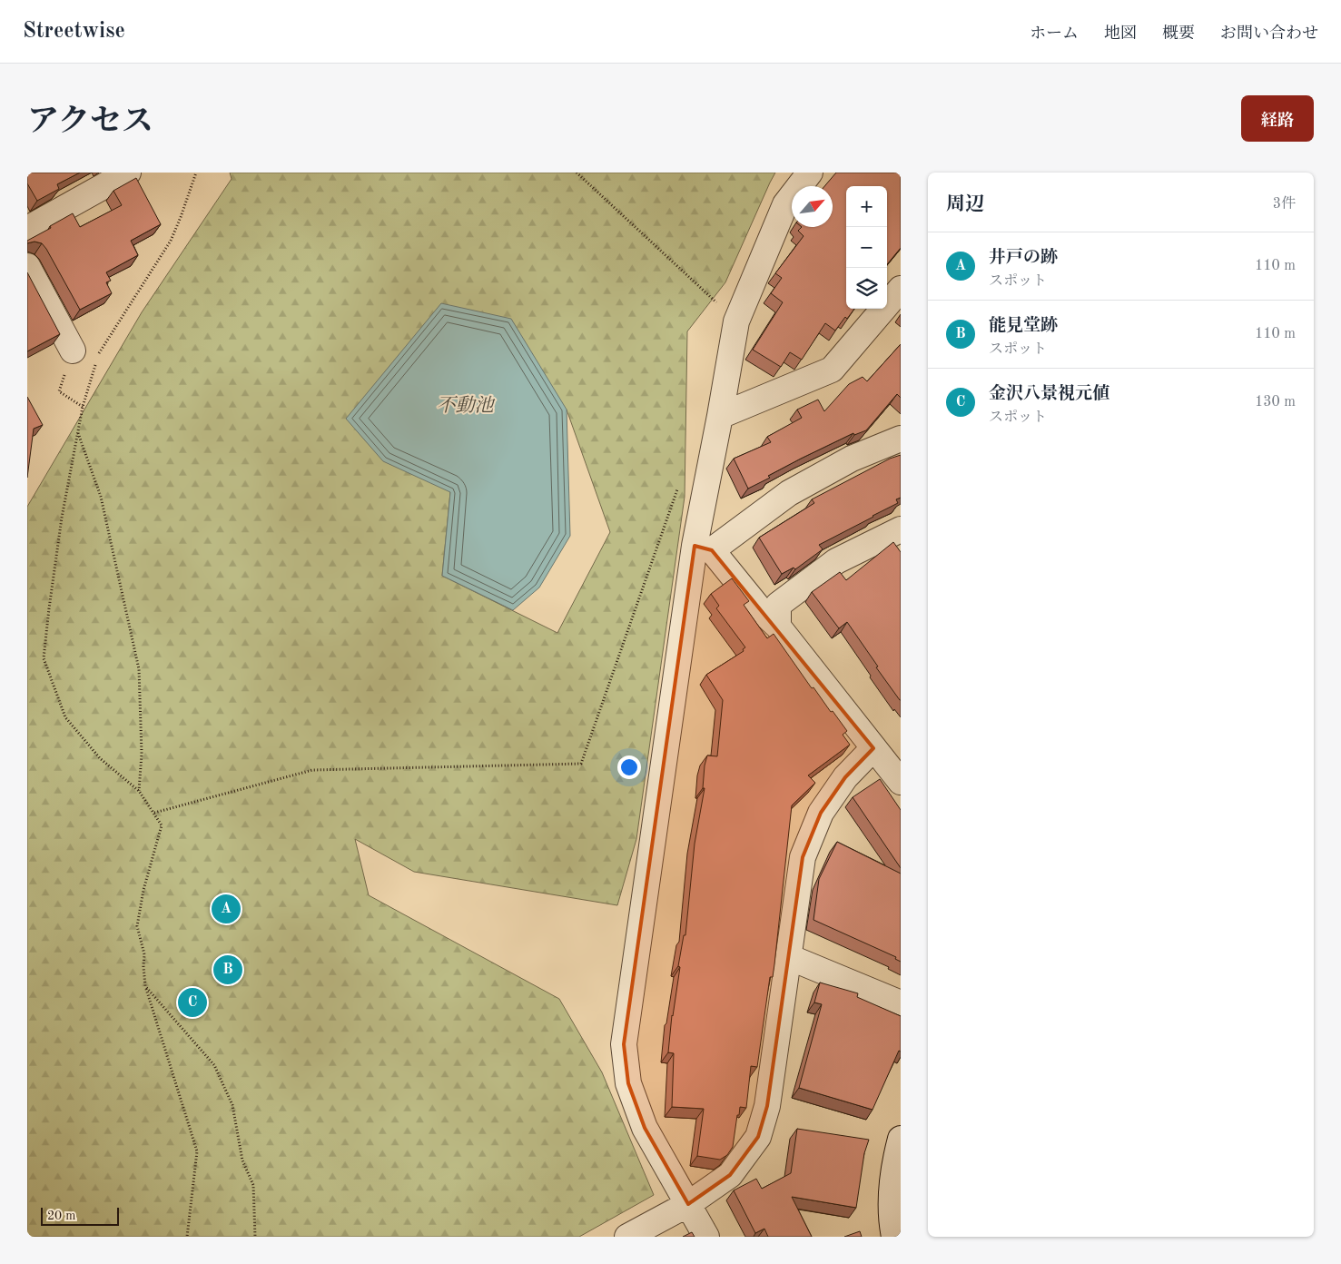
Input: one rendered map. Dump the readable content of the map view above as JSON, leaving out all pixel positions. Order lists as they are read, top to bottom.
{
  "water": ["不動池"],
  "scale_bar": "20 m",
  "north": "top right",
  "page": {
    "header": "Streetwise",
    "nav": [
      "ホーム",
      "地図",
      "概要",
      "お問い合わせ"
    ],
    "title": "アクセス",
    "buttons": "経路",
    "heading": ["周辺", "3件"],
    "map_buttons": ["+", "−"],
    "list": [
      {
        "mark": "A",
        "name": "井戸の跡",
        "note": "スポット",
        "value": "110 m"
      },
      {
        "mark": "B",
        "name": "能見堂跡",
        "note": "スポット",
        "value": "110 m"
      },
      {
        "mark": "C",
        "name": "金沢八景視元値",
        "note": "スポット",
        "value": "130 m"
      }
    ],
    "pins": ["A", "B", "C"],
    "scale": "20 m"
  }
}
